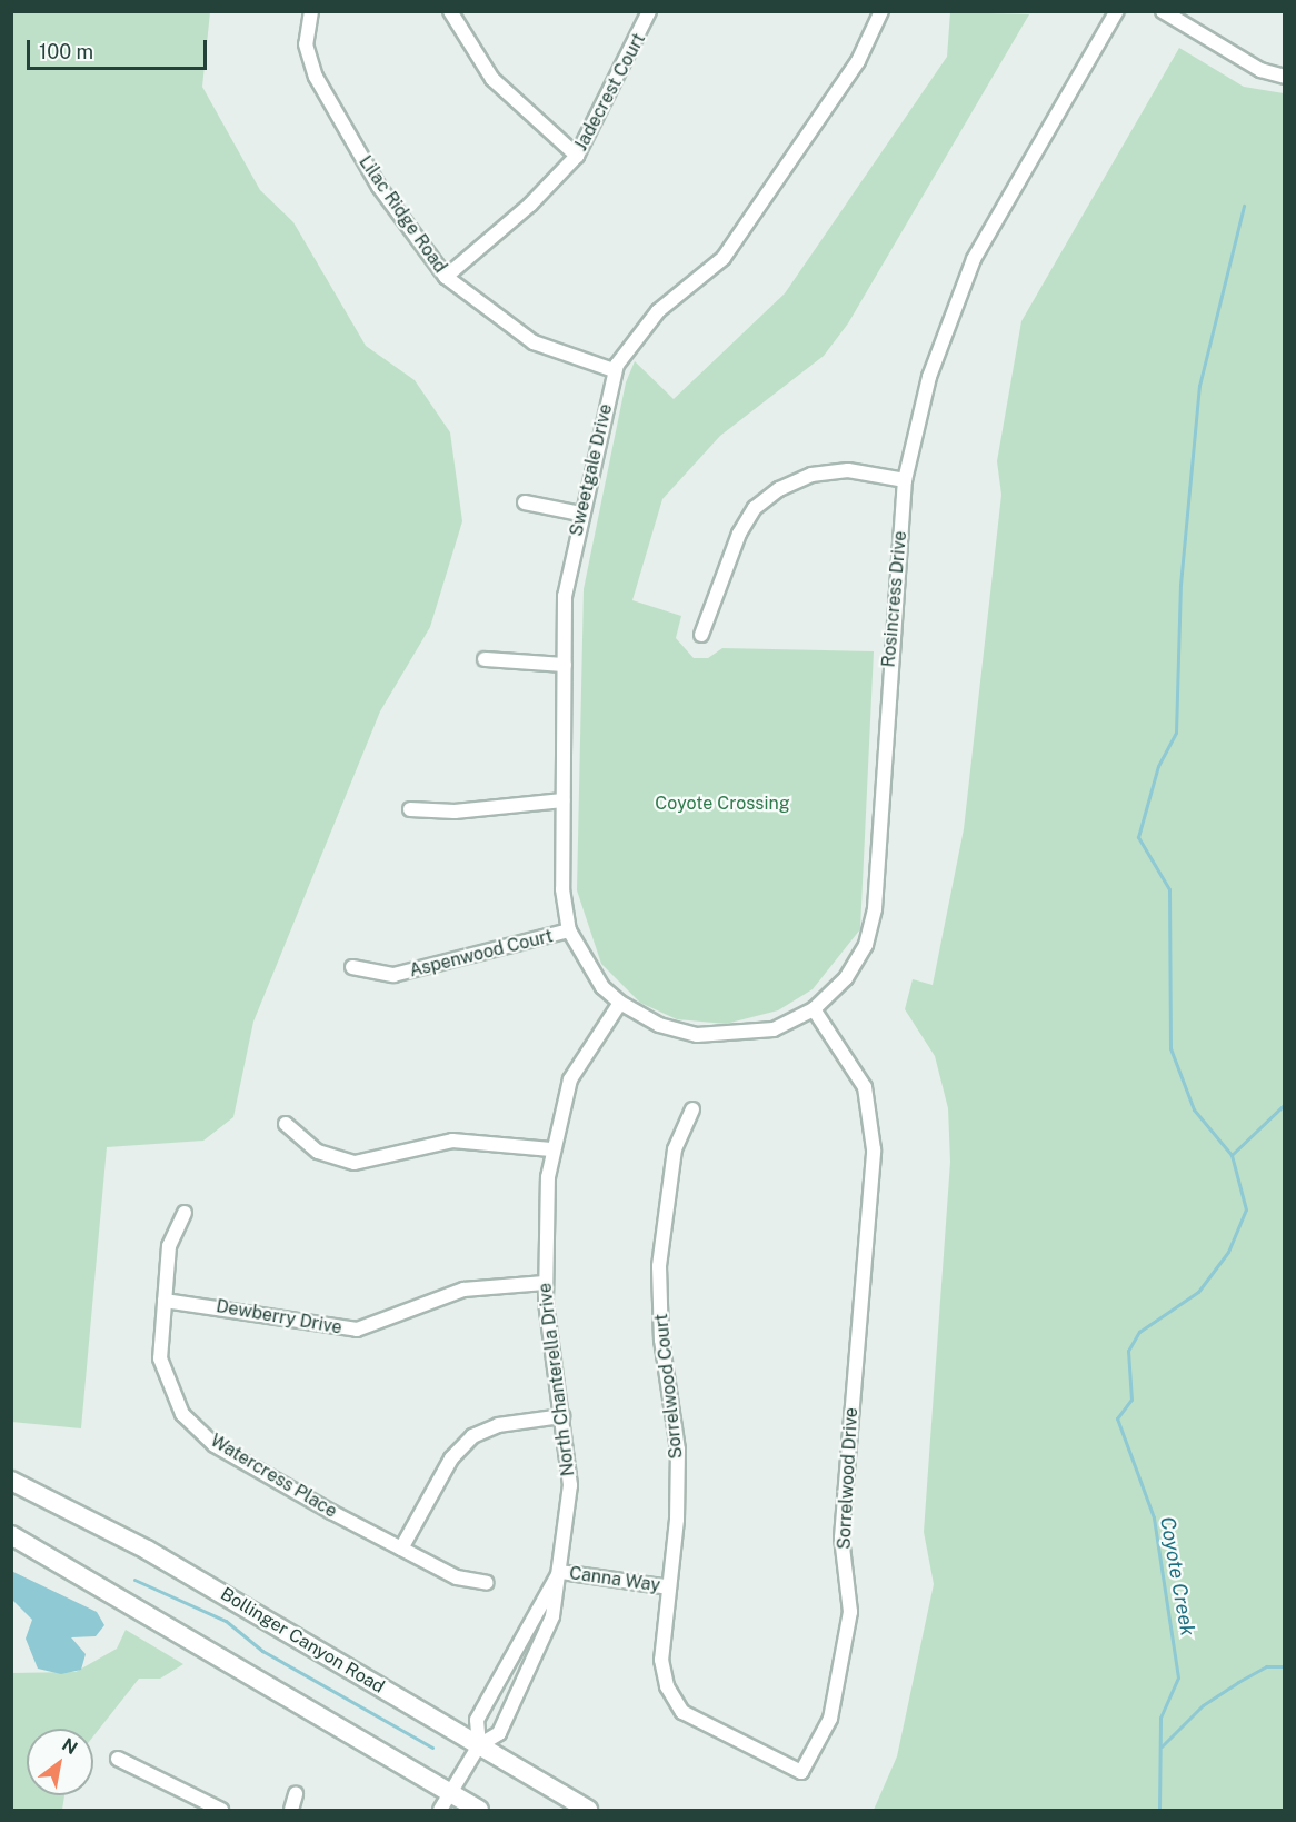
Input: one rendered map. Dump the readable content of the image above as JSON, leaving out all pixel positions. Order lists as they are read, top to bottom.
{
  "streets": {
    "main road": ["Bollinger Canyon Road"],
    "street": [
      "Jadecrest Court",
      "Lilac Ridge Road",
      "Sweetgale Drive",
      "Rosincress Drive",
      "Aspenwood Court",
      "Dewberry Drive",
      "North Chanterella Drive",
      "Sorrelwood Court",
      "Watercress Place",
      "Sorrelwood Drive",
      "Canna Way"
    ]
  },
  "crossings": [
    ["Jadecrest Court", "Lilac Ridge Road"],
    ["Lilac Ridge Road", "Sweetgale Drive"],
    ["Sweetgale Drive", "Rosincress Drive"],
    ["Sweetgale Drive", "Aspenwood Court"],
    ["Sweetgale Drive", "North Chanterella Drive"],
    ["Rosincress Drive", "North Chanterella Drive"],
    ["Rosincress Drive", "Sorrelwood Drive"],
    ["Dewberry Drive", "North Chanterella Drive"],
    ["Dewberry Drive", "Watercress Place"],
    ["North Chanterella Drive", "Canna Way"],
    ["North Chanterella Drive", "Bollinger Canyon Road"],
    ["Sorrelwood Court", "Sorrelwood Drive"],
    ["Sorrelwood Court", "Canna Way"],
    ["Sorrelwood Drive", "Canna Way"]
  ],
  "water": ["Coyote Creek"],
  "parks": ["Coyote Crossing"],
  "scale_bar": "100 m",
  "north": "top right"
}
